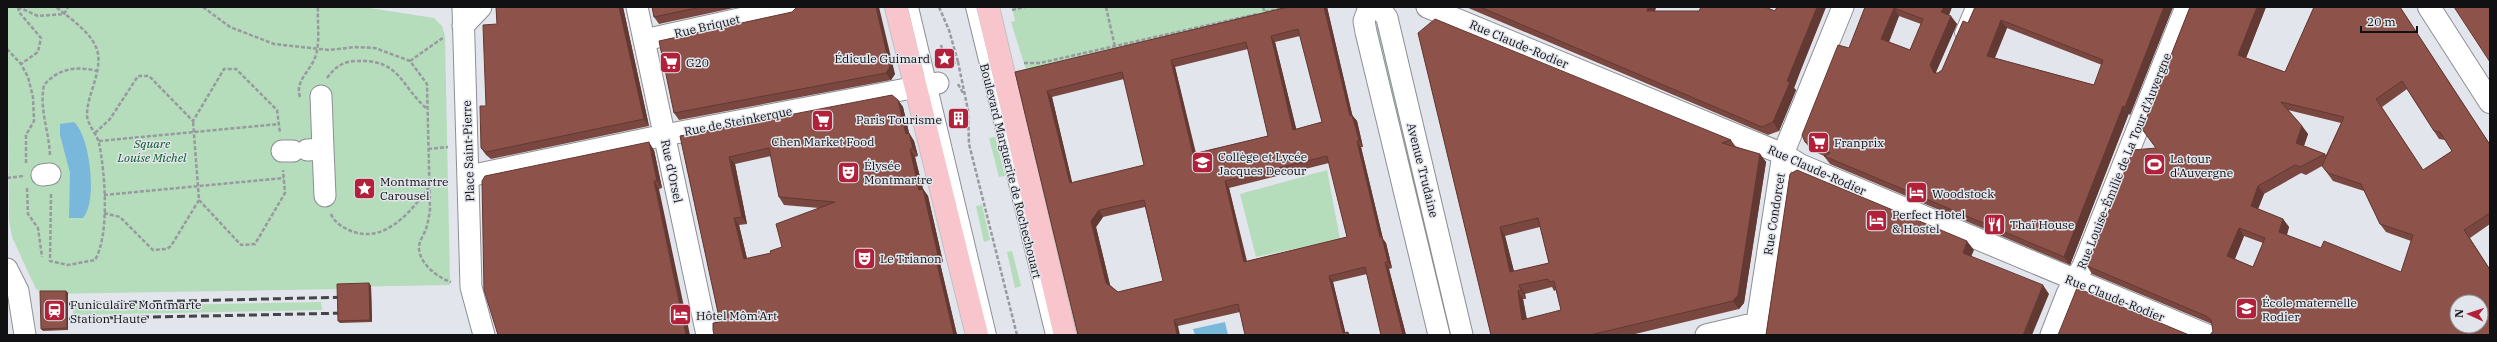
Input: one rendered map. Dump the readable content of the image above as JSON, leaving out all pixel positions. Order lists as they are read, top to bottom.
{
  "streets": {
    "main road": ["Boulevard Marguerite de Rochechouart"],
    "street": [
      "Rue Briquet",
      "Rue Claude-Rodier",
      "Rue de Steinkerque",
      "Place Saint-Pierre",
      "Rue Louise-Émilie de La Tour d'Auvergne",
      "Avenue Trudaine",
      "Rue d'Orsel",
      "Rue Condorcet"
    ]
  },
  "crossings": [
    ["Rue Briquet", "Rue d'Orsel"],
    ["Rue Claude-Rodier", "Rue Louise-Émilie de La Tour d'Auvergne"],
    ["Rue Claude-Rodier", "Rue Condorcet"],
    ["Rue de Steinkerque", "Place Saint-Pierre"],
    ["Rue de Steinkerque", "Rue d'Orsel"]
  ],
  "parks": ["Square Louise Michel"],
  "places": {
    "place": ["Édicule Guimard", "Montmartre Carousel"],
    "supermarket": ["G20", "Chen Market Food", "Franprix"],
    "building": ["Paris Tourisme"],
    "school or university": ["Collège et Lycée Jacques Decour", "École maternelle Rodier"],
    "sports": ["La tour d'Auvergne"],
    "theatre": ["Élysée Montmartre", "Le Trianon"],
    "hotel": ["Woodstock", "Perfect Hotel & Hostel", "Hôtel Môm'Art"],
    "restaurant": ["Thaï House"],
    "station": ["Funiculaire Montmarte Station Haute"]
  },
  "scale_bar": "20 m",
  "north": "left"
}
